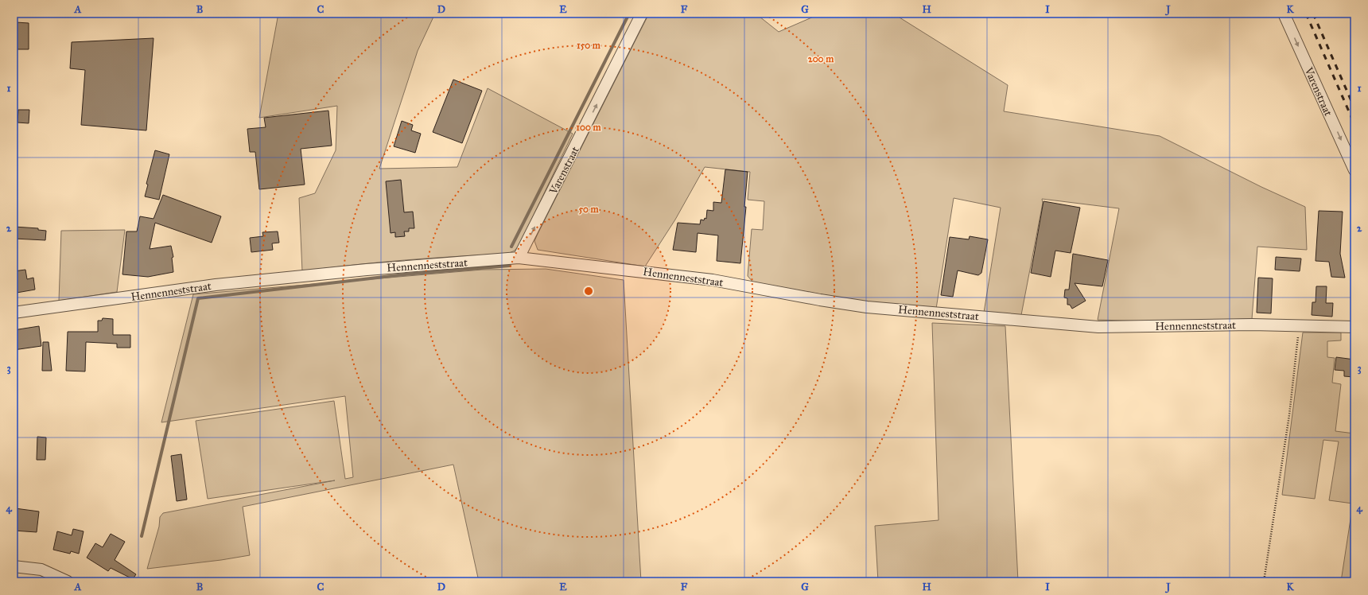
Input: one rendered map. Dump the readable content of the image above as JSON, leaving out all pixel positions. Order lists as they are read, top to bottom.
{
  "streets": {
    "street": ["Varenstraat", "Hennenneststraat"]
  },
  "crossings": [
    ["Varenstraat", "Hennenneststraat"]
  ],
  "grid": {
    "columns": [
      "A",
      "B",
      "C",
      "D",
      "E",
      "F",
      "G",
      "H",
      "I",
      "J",
      "K"
    ],
    "rows": [
      "1",
      "2",
      "3",
      "4"
    ]
  },
  "rings": [
    "150 m",
    "200 m",
    "100 m",
    "50 m"
  ]
}
